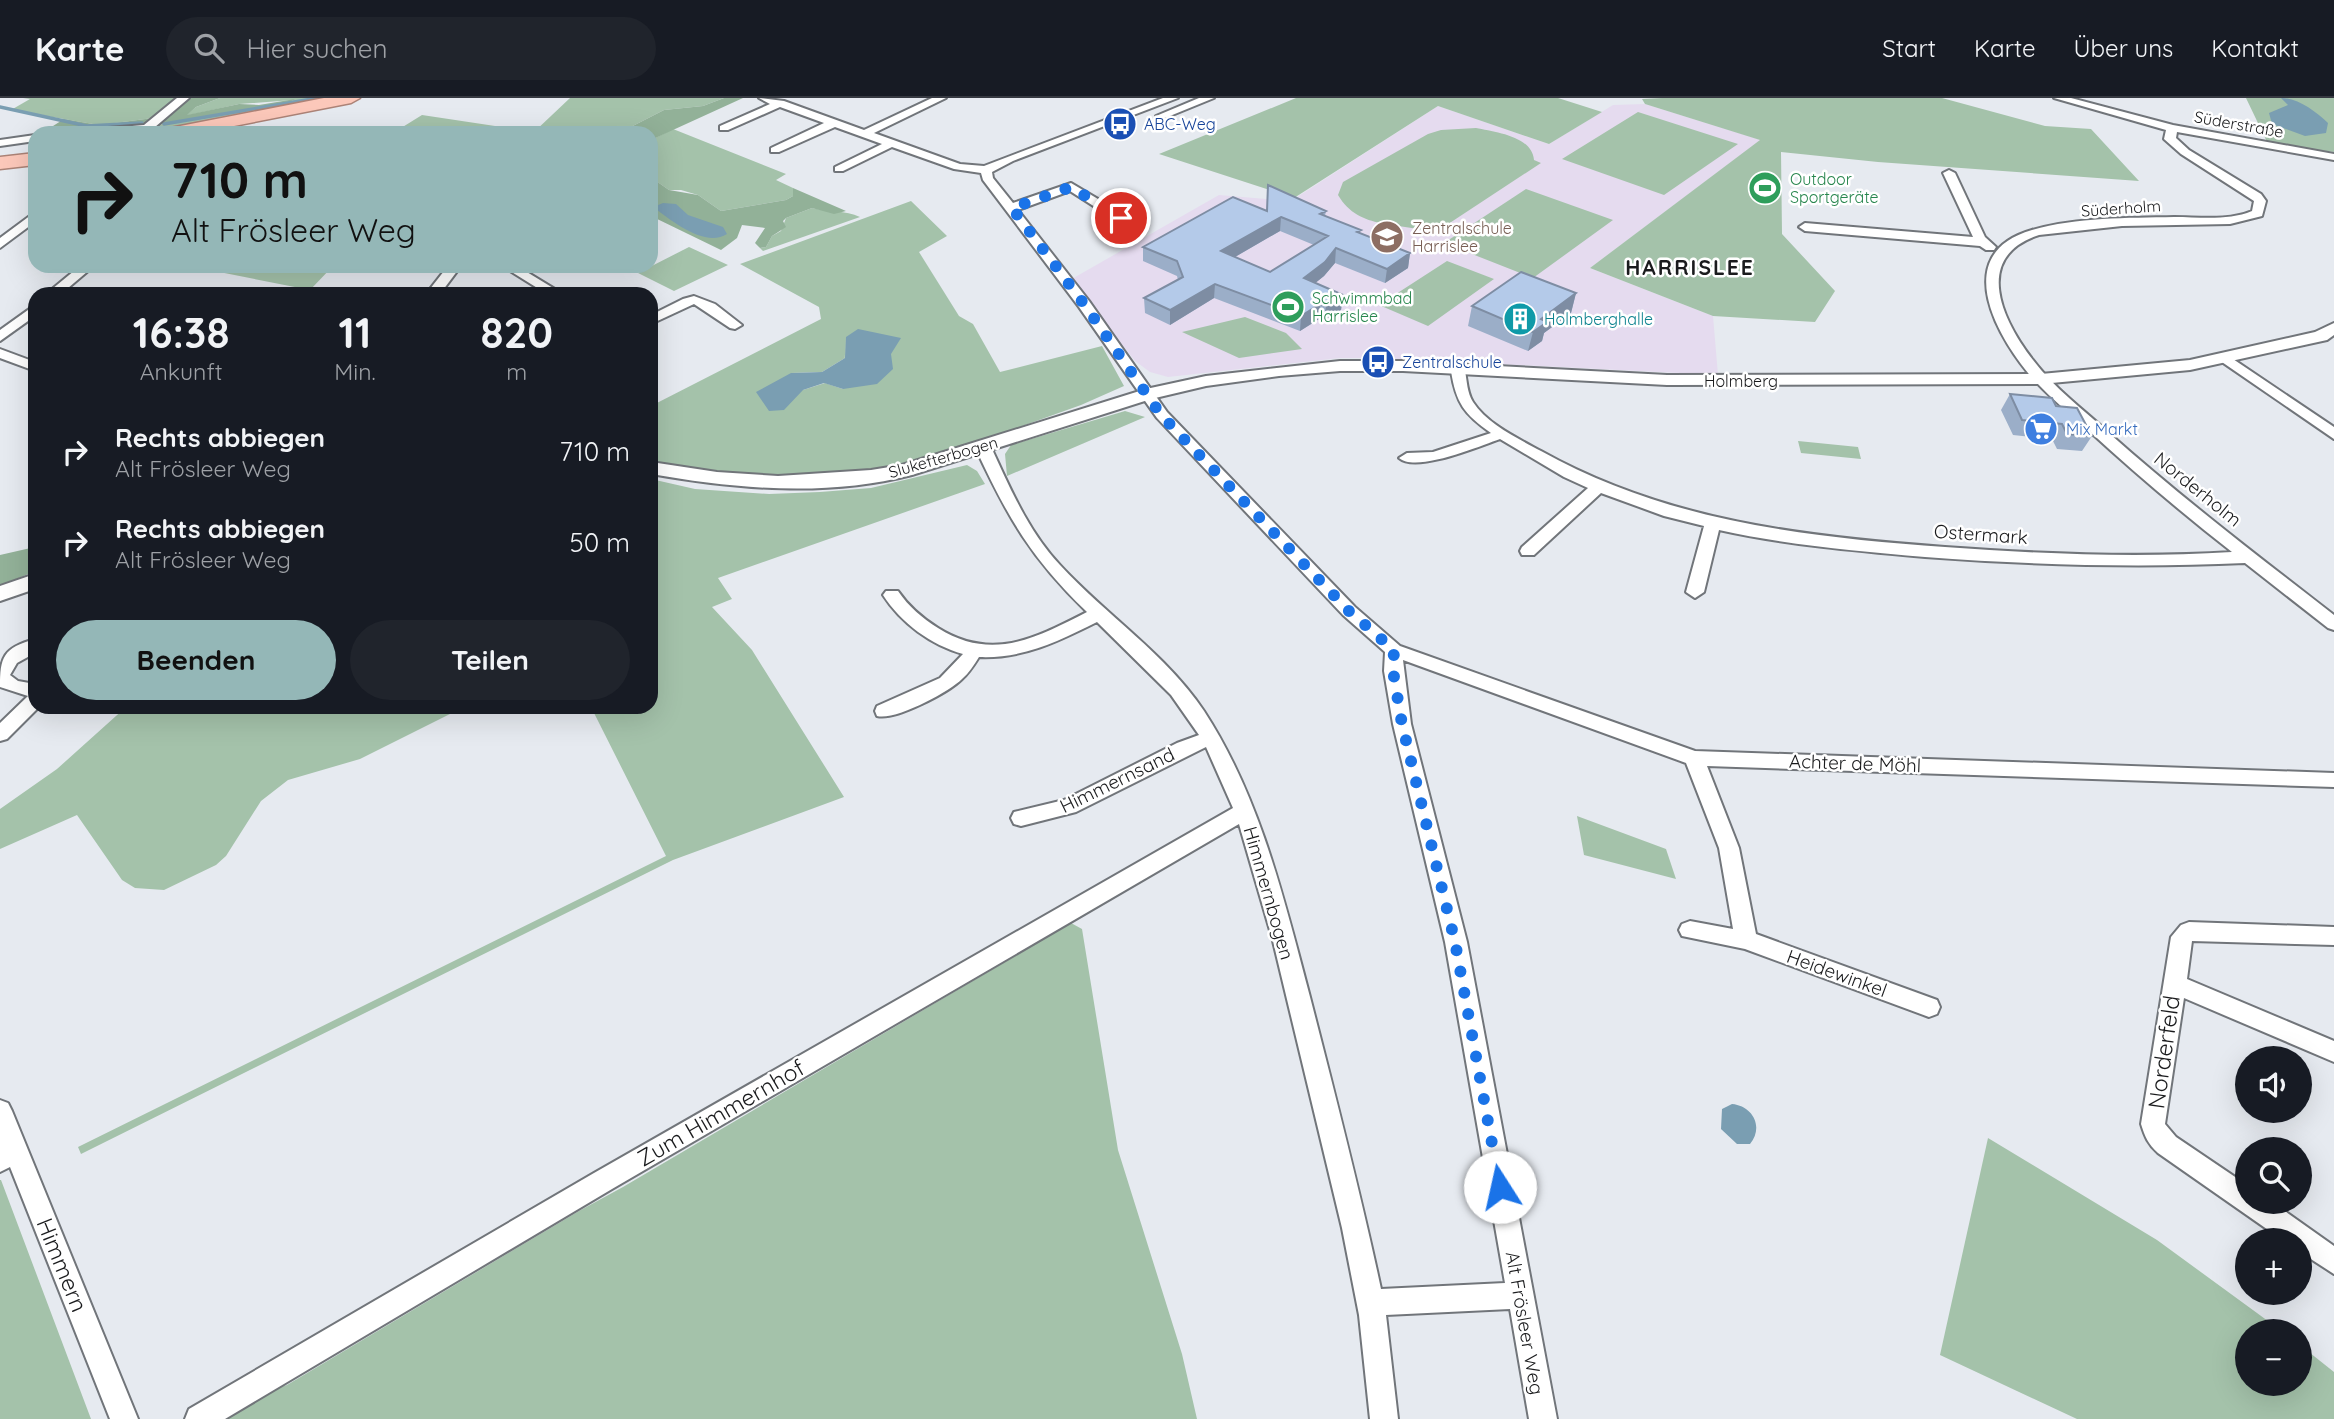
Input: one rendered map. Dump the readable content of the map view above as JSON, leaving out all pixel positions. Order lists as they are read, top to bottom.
{
  "streets": {
    "street": [
      "Süderstraße",
      "Süderholm",
      "Holmberg",
      "Slukefterbogen",
      "Norderholm",
      "Ostermark",
      "Achter de Möhl",
      "Himmernsand",
      "Himmernbogen",
      "Heidewinkel",
      "Norderfeld",
      "Zum Himmernhof",
      "Himmern",
      "Alt Frösleer Weg"
    ]
  },
  "crossings": [
    ["Süderstraße", "Süderholm"],
    ["Holmberg", "Slukefterbogen"],
    ["Holmberg", "Norderholm"],
    ["Holmberg", "Ostermark"],
    ["Slukefterbogen", "Himmernbogen"],
    ["Norderholm", "Ostermark"],
    ["Achter de Möhl", "Alt Frösleer Weg"],
    ["Himmernsand", "Himmernbogen"],
    ["Himmernbogen", "Zum Himmernhof"]
  ],
  "districts": ["HARRISLEE"],
  "places": {
    "bus stop": ["ABC-Weg", "Zentralschule"],
    "sports": ["Outdoor Sportgeräte", "Schwimmbad Harrislee"],
    "school or university": ["Zentralschule Harrislee"],
    "building": ["Holmberghalle"],
    "supermarket": ["Mix Markt"]
  },
  "page": {
    "header": "Karte",
    "search": "Hier suchen",
    "nav": [
      "Start",
      "Karte",
      "Über uns",
      "Kontakt"
    ],
    "turn": ["710 m", "Alt Frösleer Weg"],
    "eta": [
      "16:38",
      "Ankunft",
      "11",
      "Min.",
      "820",
      "m"
    ],
    "list": [
      {
        "name": "Rechts abbiegen",
        "note": "Alt Frösleer Weg",
        "value": "710 m"
      },
      {
        "name": "Rechts abbiegen",
        "note": "Alt Frösleer Weg",
        "value": "50 m"
      }
    ],
    "buttons": ["Beenden", "Teilen"],
    "map_buttons": ["+", "−"]
  }
}
